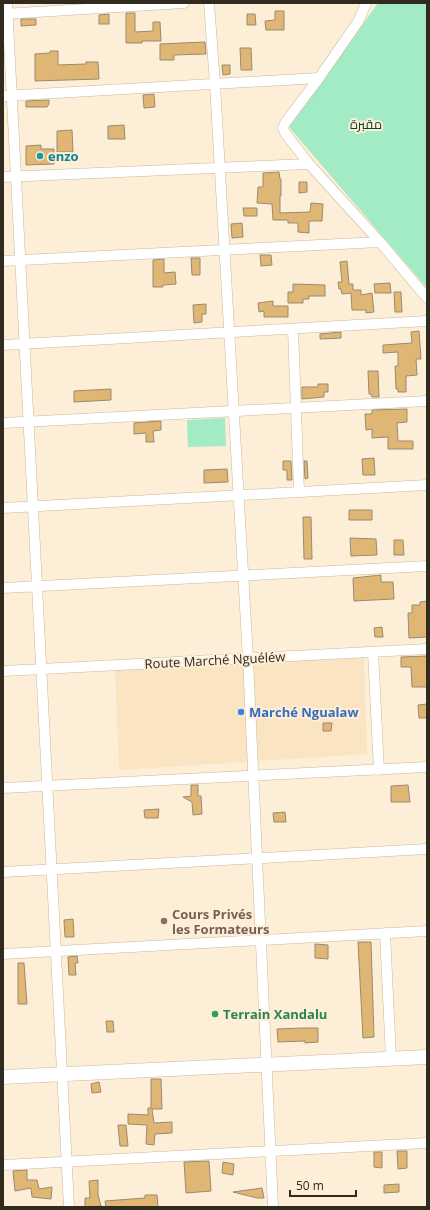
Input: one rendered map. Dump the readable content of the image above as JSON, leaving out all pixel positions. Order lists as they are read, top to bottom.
{
  "streets": {
    "street": ["Route Marché Nguéléw"]
  },
  "parks": ["مقبرة"],
  "places": [
    "enzo",
    "Marché Ngualaw",
    "Cours Privés les Formateurs",
    "Terrain Xandalu"
  ],
  "scale_bar": "50 m"
}
